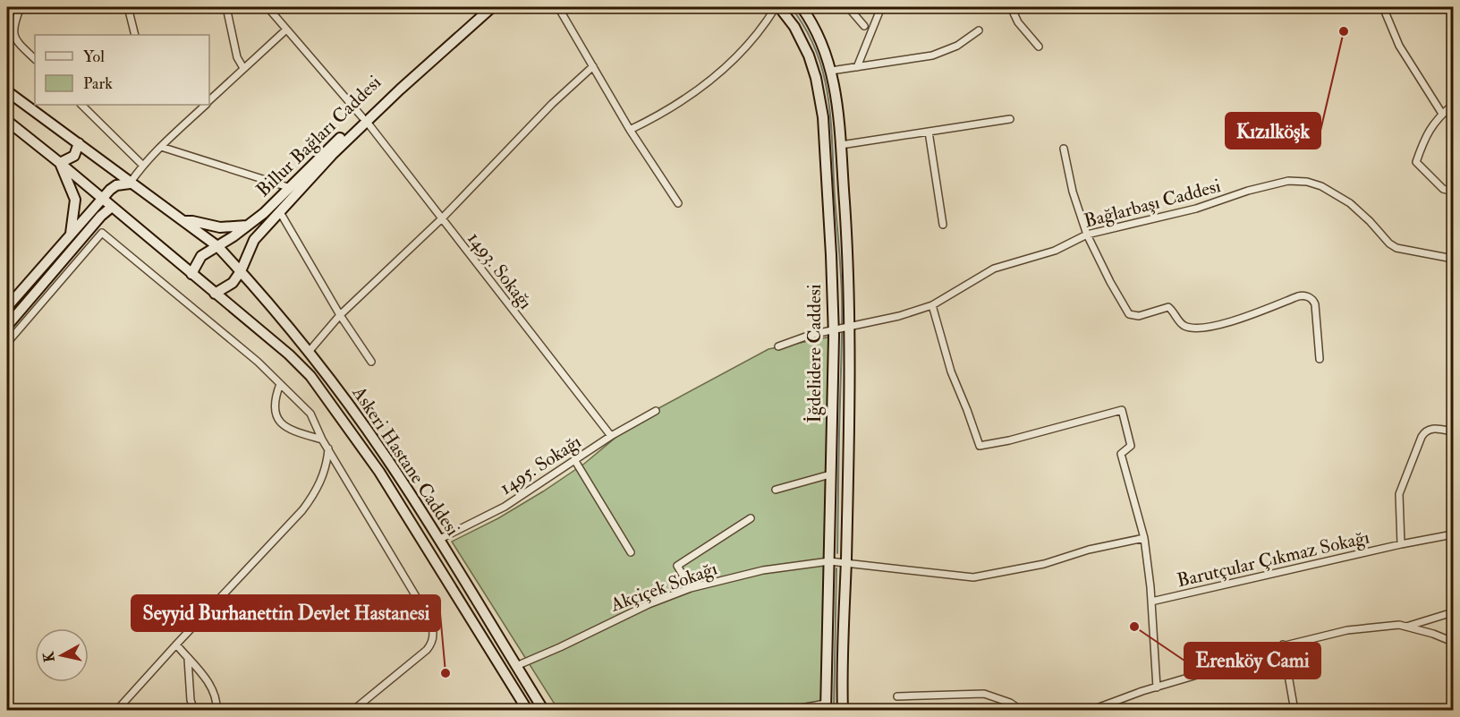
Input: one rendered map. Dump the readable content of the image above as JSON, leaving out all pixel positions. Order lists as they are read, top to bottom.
{
  "streets": {
    "street": [
      "Billur Bağları Caddesi",
      "Bağlarbaşı Caddesi",
      "1493. Sokağı",
      "İğdelidere Caddesi",
      "Askeri Hastane Caddesi",
      "1495. Sokağı",
      "Barutçular Çıkmaz Sokağı",
      "Akçiçek Sokağı"
    ]
  },
  "crossings": [
    ["Billur Bağları Caddesi", "1493. Sokağı"],
    ["Billur Bağları Caddesi", "Askeri Hastane Caddesi"],
    ["Bağlarbaşı Caddesi", "İğdelidere Caddesi"],
    ["1493. Sokağı", "1495. Sokağı"],
    ["İğdelidere Caddesi", "Akçiçek Sokağı"],
    ["Askeri Hastane Caddesi", "1495. Sokağı"],
    ["Askeri Hastane Caddesi", "Akçiçek Sokağı"]
  ],
  "places": ["Kızılköşk", "Erenköy Cami", "Seyyid Burhanettin Devlet Hastanesi"],
  "legend": ["Yol", "Park"],
  "north": "left"
}
